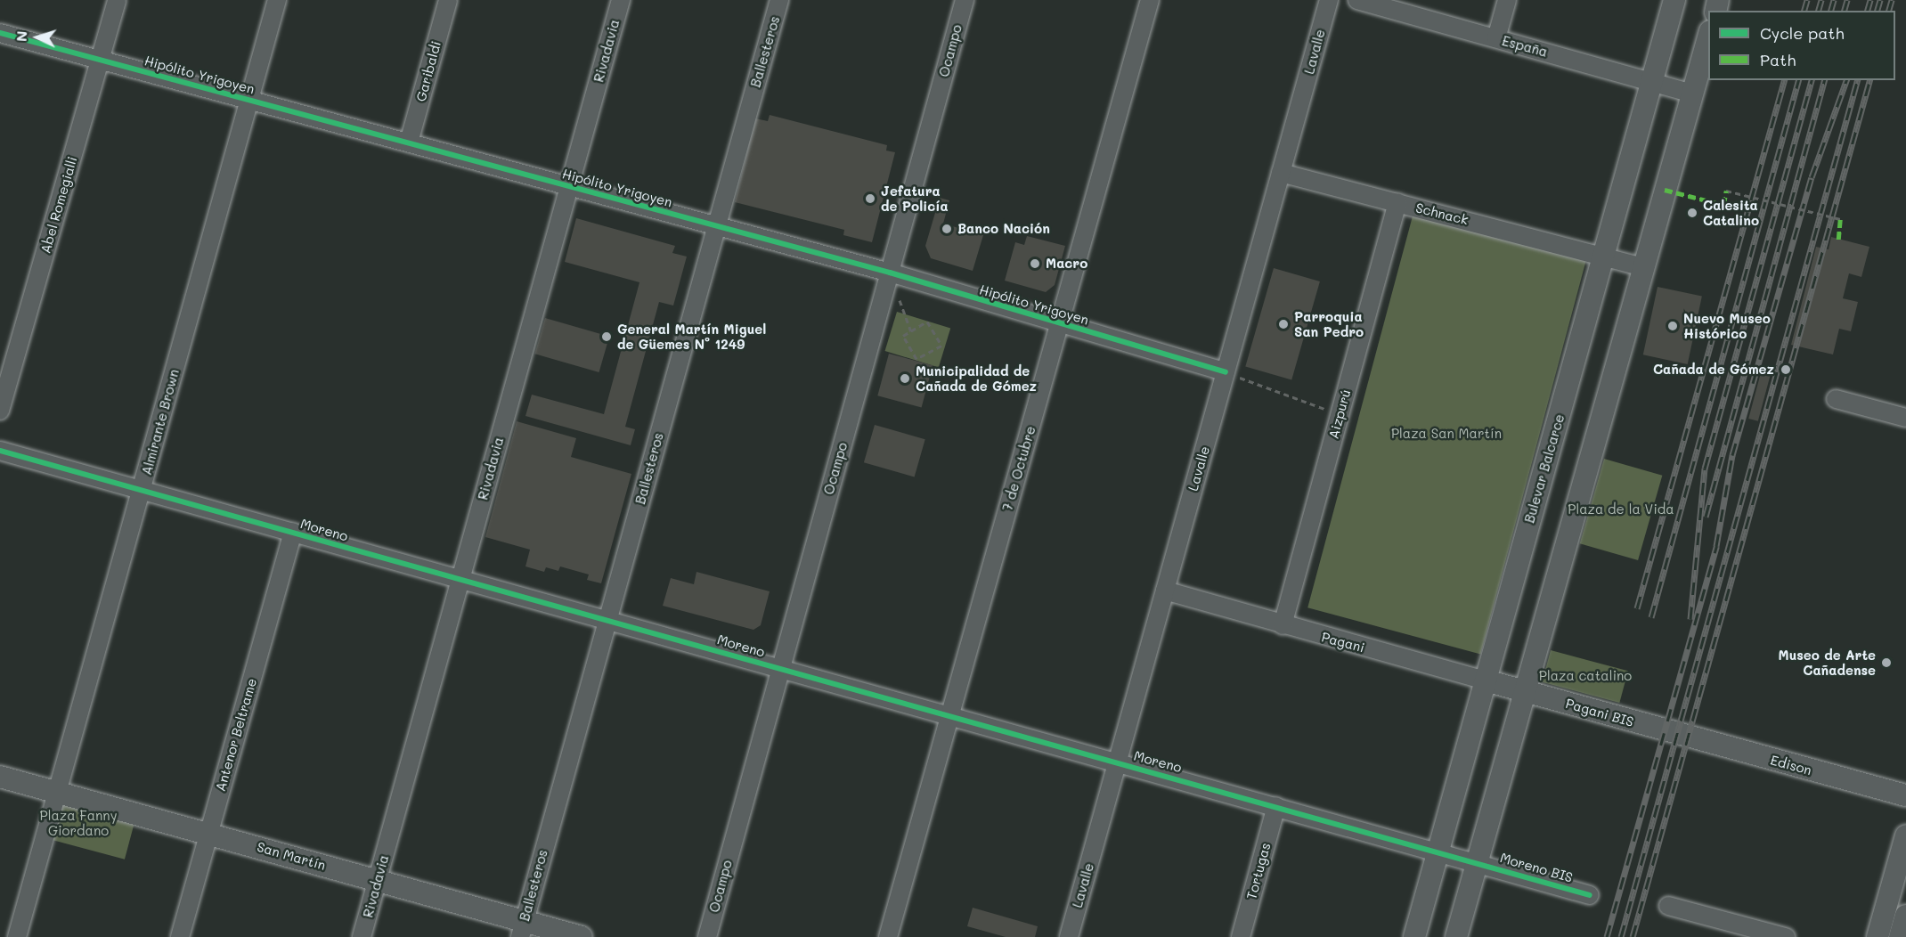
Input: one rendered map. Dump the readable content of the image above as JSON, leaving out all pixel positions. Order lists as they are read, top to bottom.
{
  "streets": {
    "main road": [
      "Bulevar Balcarce",
      "Pagani",
      "Pagani BIS",
      "Edison",
      "San Martín"
    ],
    "street": [
      "España",
      "Rivadavia",
      "Ocampo",
      "Ballesteros",
      "Lavalle",
      "Garibaldi",
      "Hipólito Yrigoyen",
      "Abel Romegialli",
      "Schnack",
      "Aizpurú",
      "Almirante Brown",
      "7 de Octubre",
      "Moreno",
      "Antenor Beltrame",
      "Moreno BIS",
      "Tortugas"
    ]
  },
  "crossings": [
    ["España", "Bulevar Balcarce"],
    ["Rivadavia", "Hipólito Yrigoyen"],
    ["Rivadavia", "Moreno"],
    ["Rivadavia", "San Martín"],
    ["Ocampo", "Hipólito Yrigoyen"],
    ["Ocampo", "Moreno"],
    ["Ballesteros", "Hipólito Yrigoyen"],
    ["Ballesteros", "Moreno"],
    ["Ballesteros", "San Martín"],
    ["Lavalle", "Hipólito Yrigoyen"],
    ["Lavalle", "Schnack"],
    ["Lavalle", "Moreno"],
    ["Lavalle", "Pagani"],
    ["Garibaldi", "Hipólito Yrigoyen"],
    ["Hipólito Yrigoyen", "Abel Romegialli"],
    ["Hipólito Yrigoyen", "Almirante Brown"],
    ["Hipólito Yrigoyen", "7 de Octubre"],
    ["Schnack", "Aizpurú"],
    ["Schnack", "Bulevar Balcarce"],
    ["Aizpurú", "Pagani"],
    ["Almirante Brown", "Moreno"],
    ["Almirante Brown", "San Martín"],
    ["7 de Octubre", "Moreno"],
    ["Bulevar Balcarce", "Moreno"],
    ["Bulevar Balcarce", "Pagani"],
    ["Moreno", "Antenor Beltrame"],
    ["Moreno", "Moreno BIS"],
    ["Moreno", "Tortugas"],
    ["Pagani", "Pagani BIS"],
    ["Pagani BIS", "Edison"],
    ["Antenor Beltrame", "San Martín"]
  ],
  "parks": [
    "Plaza San Martín",
    "Plaza de la Vida",
    "Plaza catalino",
    "Plaza Fanny Giordano"
  ],
  "places": [
    "Jefatura de Policía",
    "Calesita Catalino",
    "Banco Nación",
    "Macro",
    "Parroquia San Pedro",
    "Nuevo Museo Histórico",
    "General Martín Miguel de Güemes N° 1249",
    "Cañada de Gómez",
    "Municipalidad de Cañada de Gómez",
    "Museo de Arte Cañadense"
  ],
  "legend": ["Cycle path", "Path"],
  "north": "left"
}
